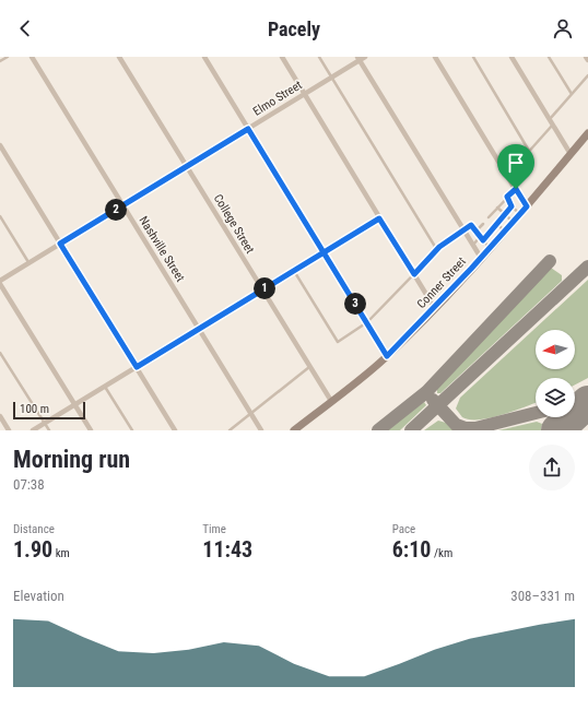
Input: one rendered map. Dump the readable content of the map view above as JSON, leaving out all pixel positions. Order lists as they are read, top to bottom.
{
  "streets": {
    "main road": ["Conner Street"],
    "street": ["Elmo Street", "College Street", "Nashville Street"]
  },
  "crossings": [
    ["Elmo Street", "College Street"],
    ["Elmo Street", "Nashville Street"],
    ["College Street", "Conner Street"]
  ],
  "scale_bar": "100 m",
  "north": "left",
  "page": {
    "header": "Pacely",
    "pins": ["2", "1", "3"],
    "scale": "100 m",
    "heading": ["Morning run", "07:38"],
    "stats": [
      ["Distance", "1.90 km"],
      ["Time", "11:43"],
      ["Pace", "6:10 /km"]
    ],
    "chart": ["Elevation", "308–331 m"]
  }
}
